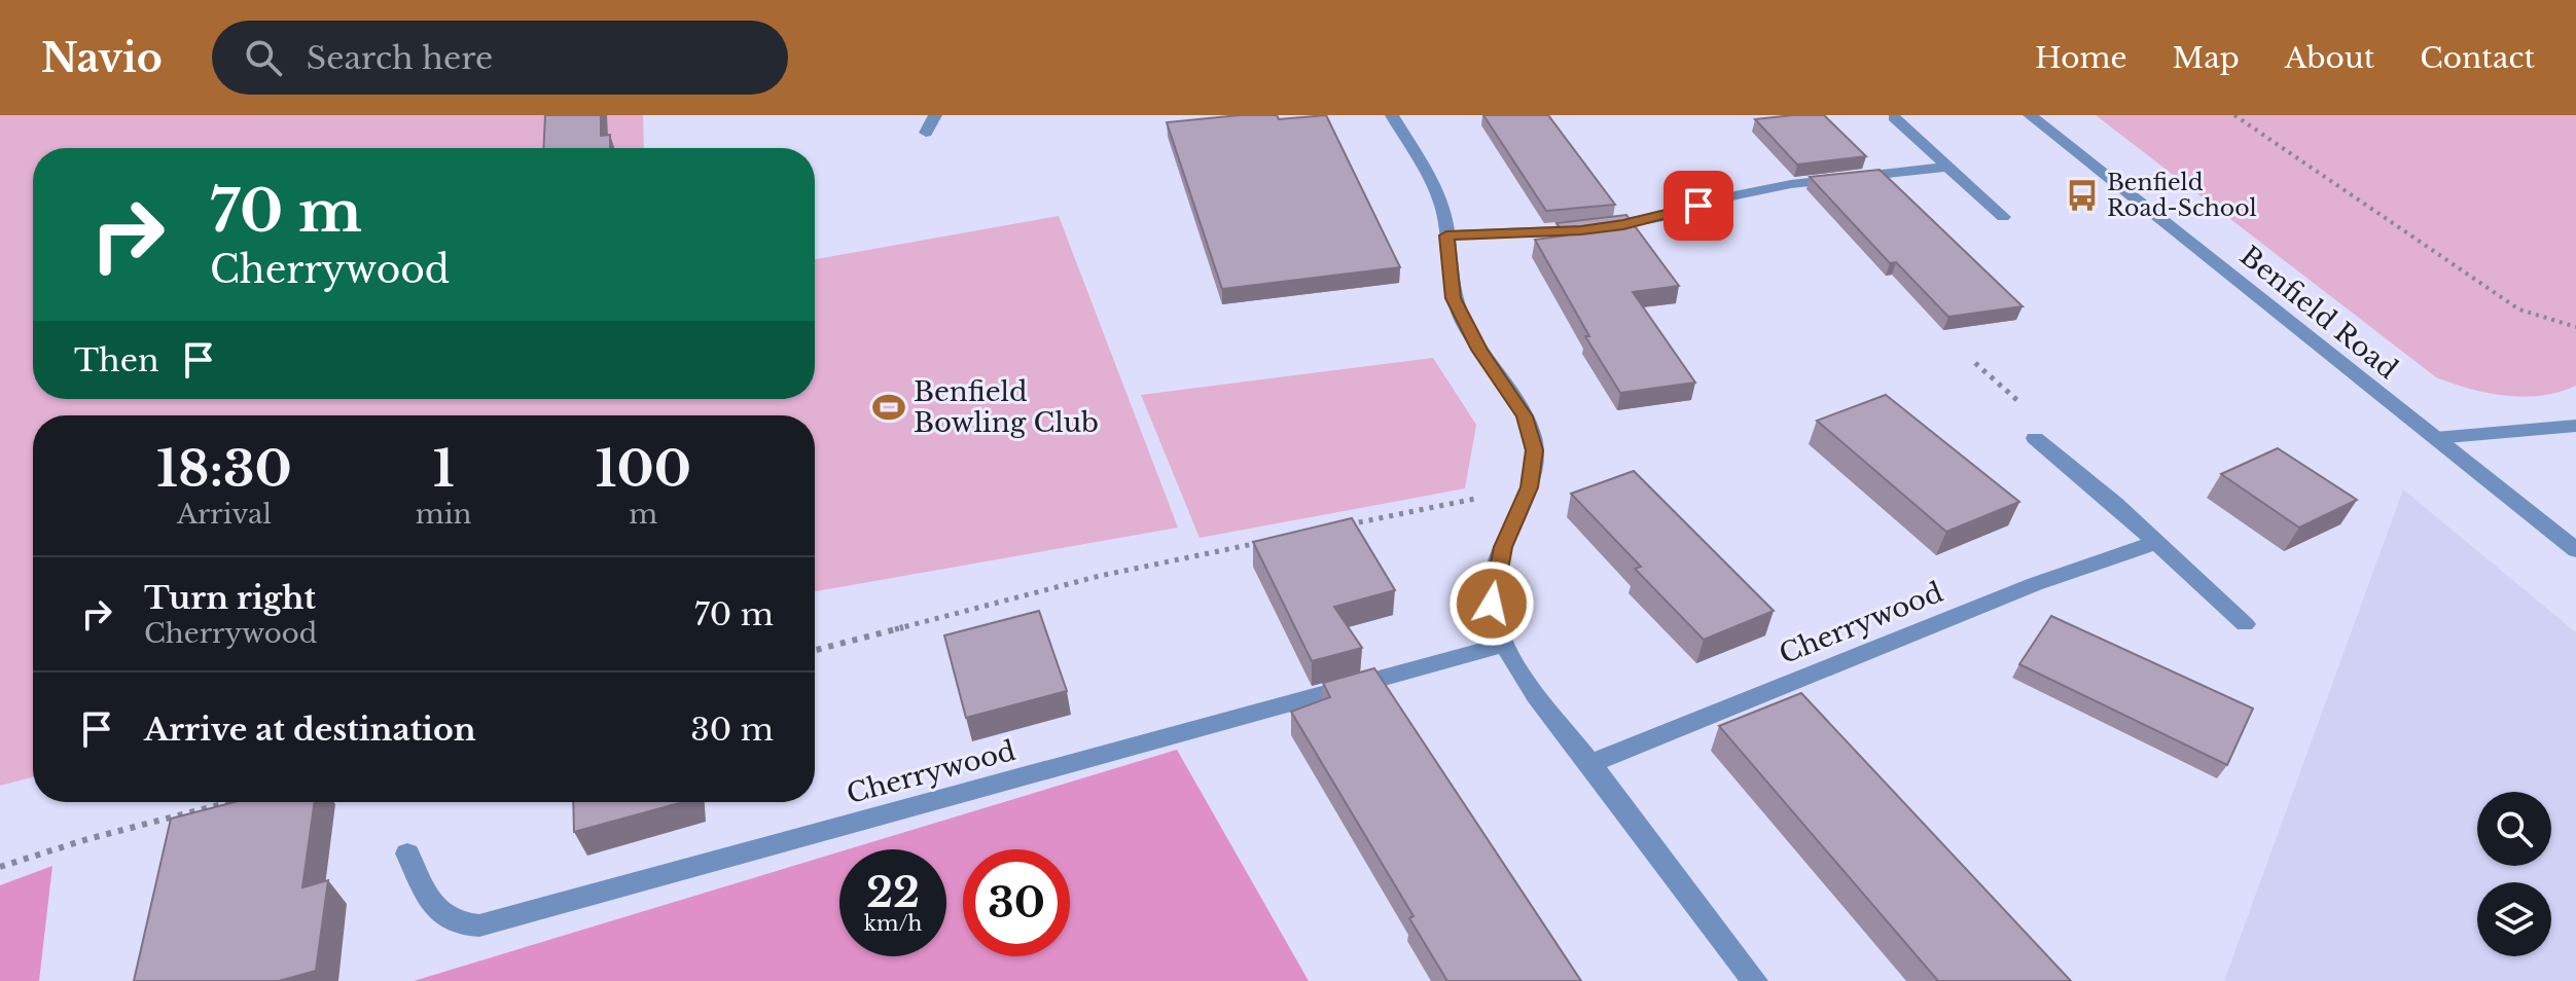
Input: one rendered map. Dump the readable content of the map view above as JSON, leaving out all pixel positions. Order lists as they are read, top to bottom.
{
  "streets": {
    "street": ["Benfield Road", "Cherrywood"]
  },
  "places": {
    "bus stop": ["Benfield Road-School"],
    "sports": ["Benfield Bowling Club"]
  },
  "page": {
    "header": "Navio",
    "search": "Search here",
    "nav": [
      "Home",
      "Map",
      "About",
      "Contact"
    ],
    "turn": ["70 m", "Cherrywood"],
    "then": "Then",
    "eta": [
      "18:30",
      "Arrival",
      "1",
      "min",
      "100",
      "m"
    ],
    "list": [
      {
        "name": "Turn right",
        "note": "Cherrywood",
        "value": "70 m"
      },
      {
        "name": "Arrive at destination",
        "value": "30 m"
      }
    ],
    "speed": "22 km/h",
    "limit": "30"
  }
}
